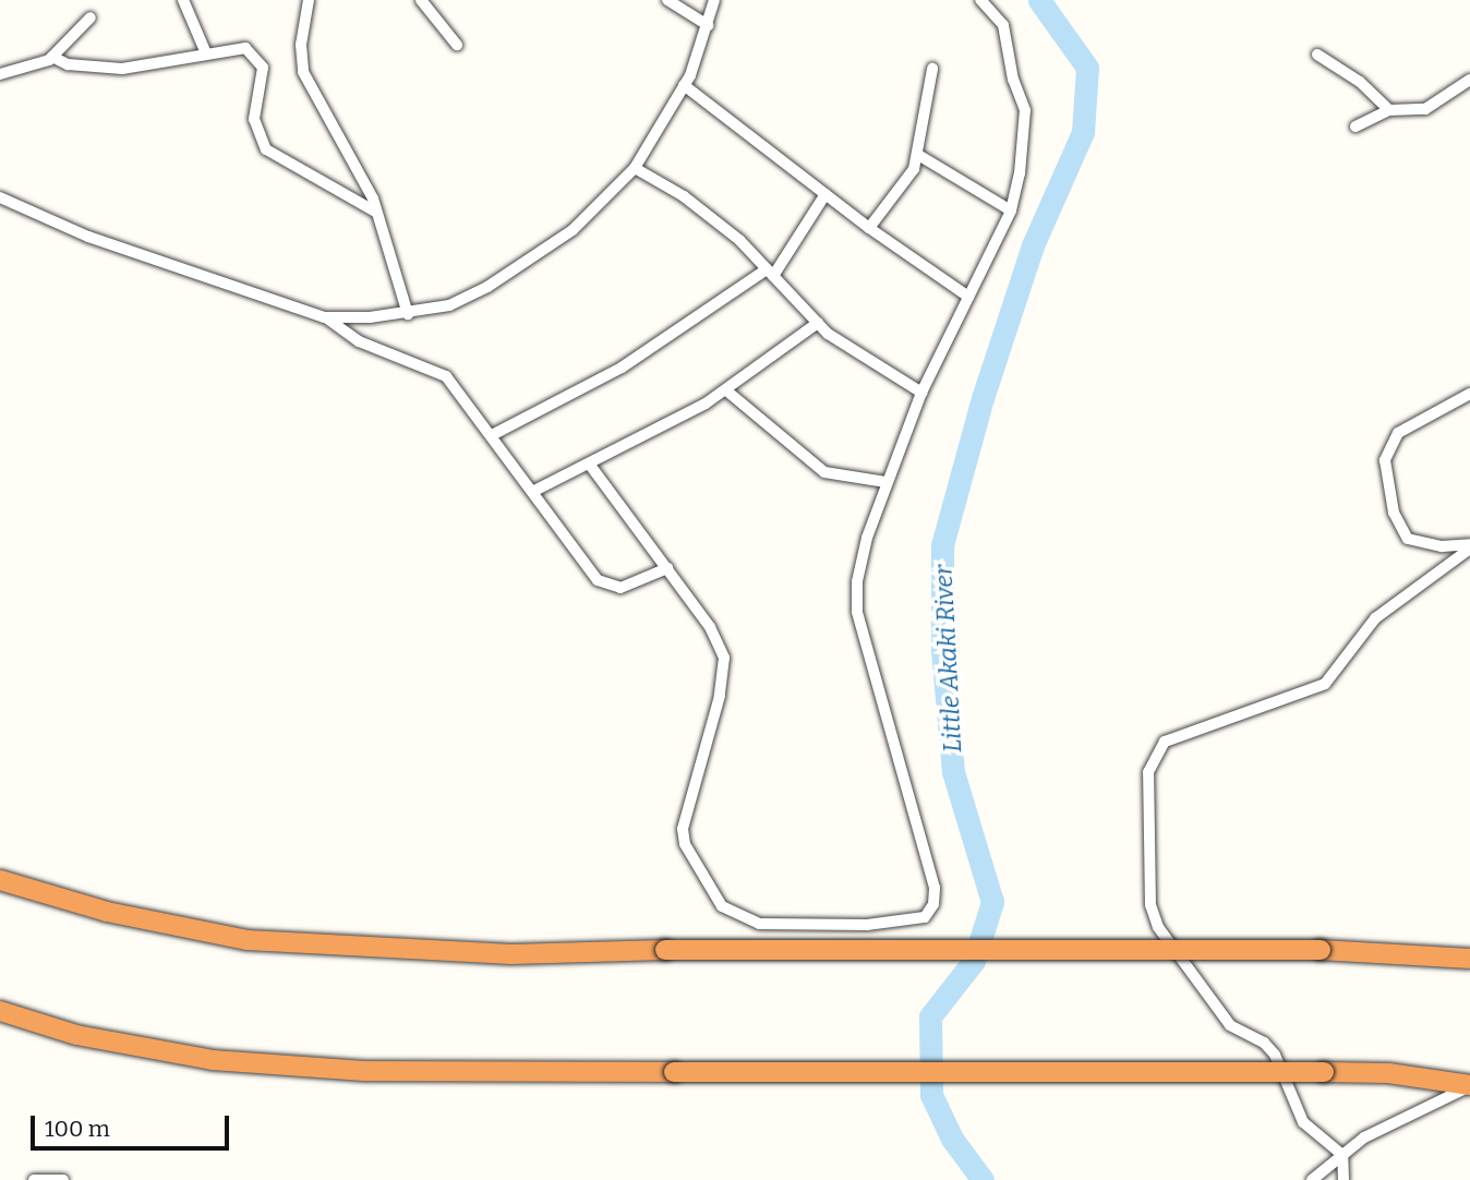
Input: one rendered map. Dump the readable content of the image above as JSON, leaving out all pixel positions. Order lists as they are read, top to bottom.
{
  "water": ["Little Akaki River"],
  "scale_bar": "100 m"
}
